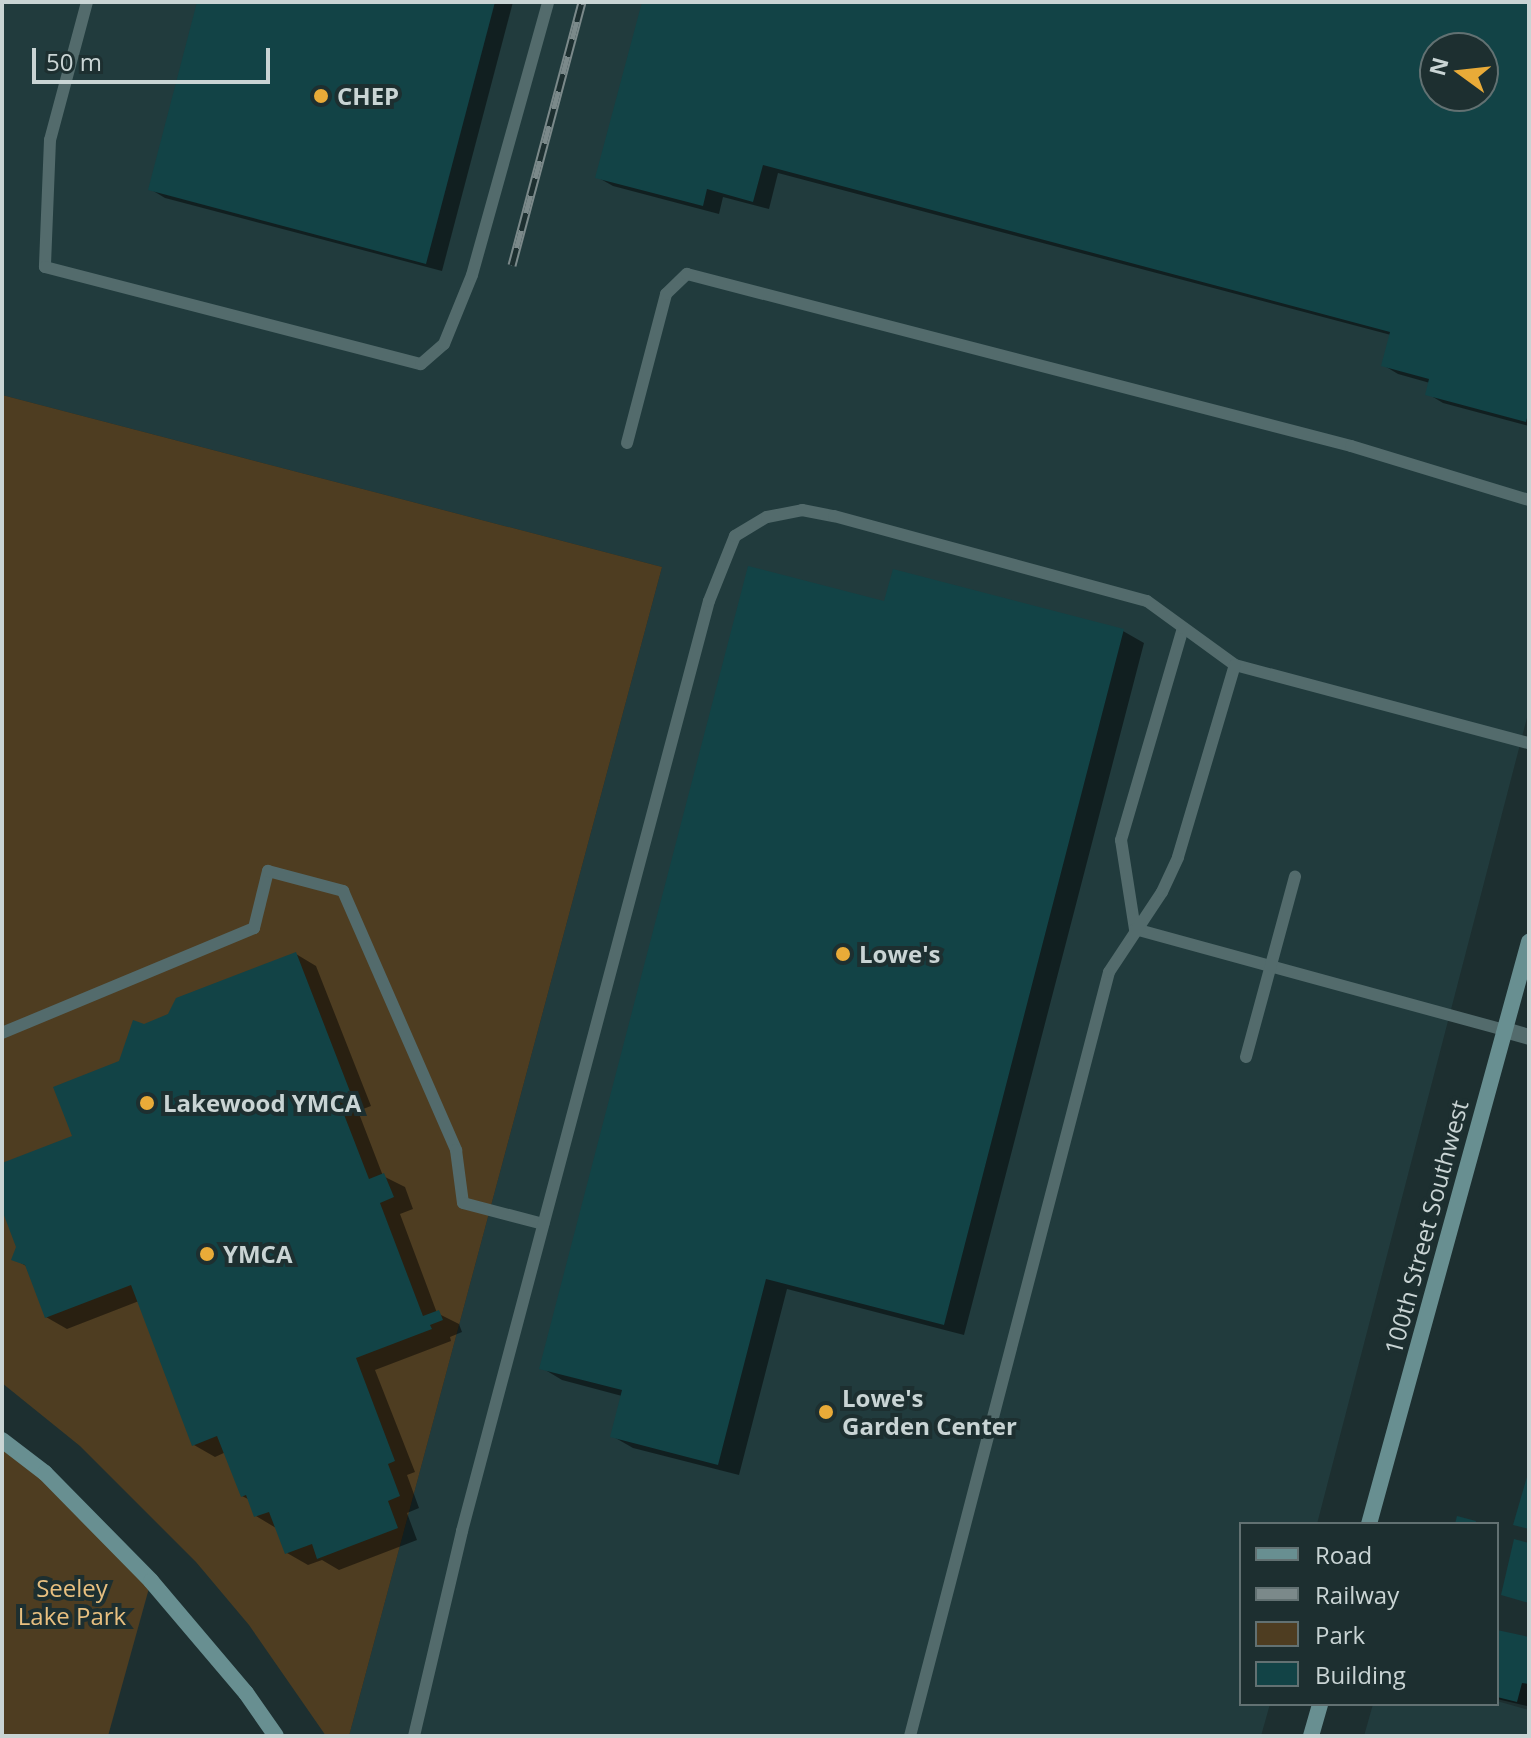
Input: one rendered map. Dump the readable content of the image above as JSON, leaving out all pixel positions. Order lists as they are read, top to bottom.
{
  "streets": {
    "main road": ["100th Street Southwest"]
  },
  "parks": ["Seeley Lake Park"],
  "places": [
    "CHEP",
    "Lowe's",
    "Lakewood YMCA",
    "YMCA",
    "Lowe's Garden Center"
  ],
  "legend": [
    "Road",
    "Railway",
    "Park",
    "Building"
  ],
  "scale_bar": "50 m",
  "north": "left"
}
